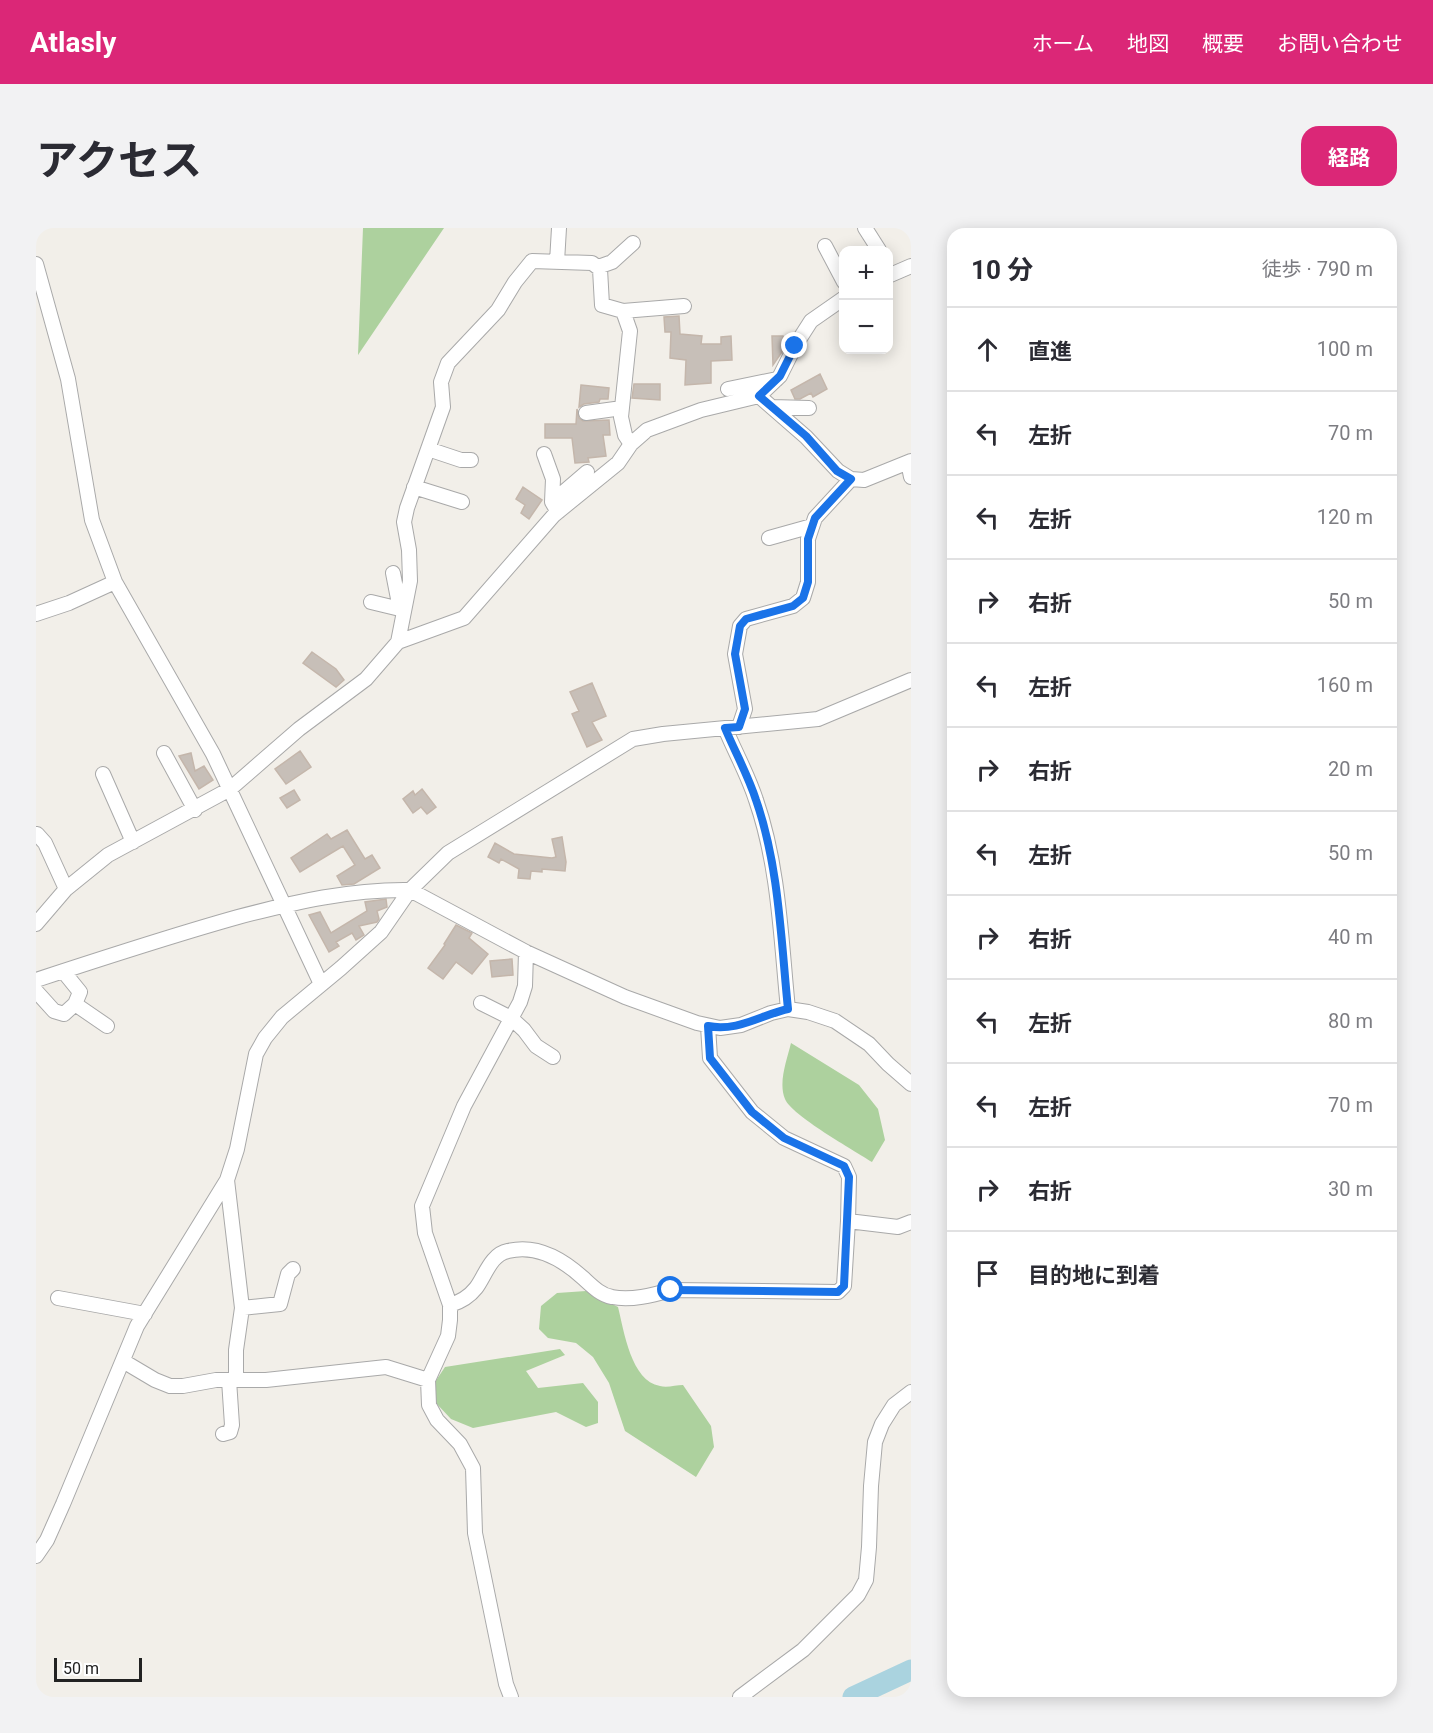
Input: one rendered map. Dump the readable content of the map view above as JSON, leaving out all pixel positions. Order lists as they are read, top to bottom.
{
  "scale_bar": "50 m",
  "page": {
    "header": "Atlasly",
    "nav": [
      "ホーム",
      "地図",
      "概要",
      "お問い合わせ"
    ],
    "title": "アクセス",
    "buttons": "経路",
    "heading": ["10 分", "徒歩 · 790 m"],
    "map_buttons": ["+", "−"],
    "list": [
      ["直進", "100 m"],
      ["左折", "70 m"],
      ["左折", "120 m"],
      ["右折", "50 m"],
      ["左折", "160 m"],
      ["右折", "20 m"],
      ["左折", "50 m"],
      ["右折", "40 m"],
      ["左折", "80 m"],
      ["左折", "70 m"],
      ["右折", "30 m"],
      "目的地に到着"
    ],
    "scale": "50 m"
  }
}
